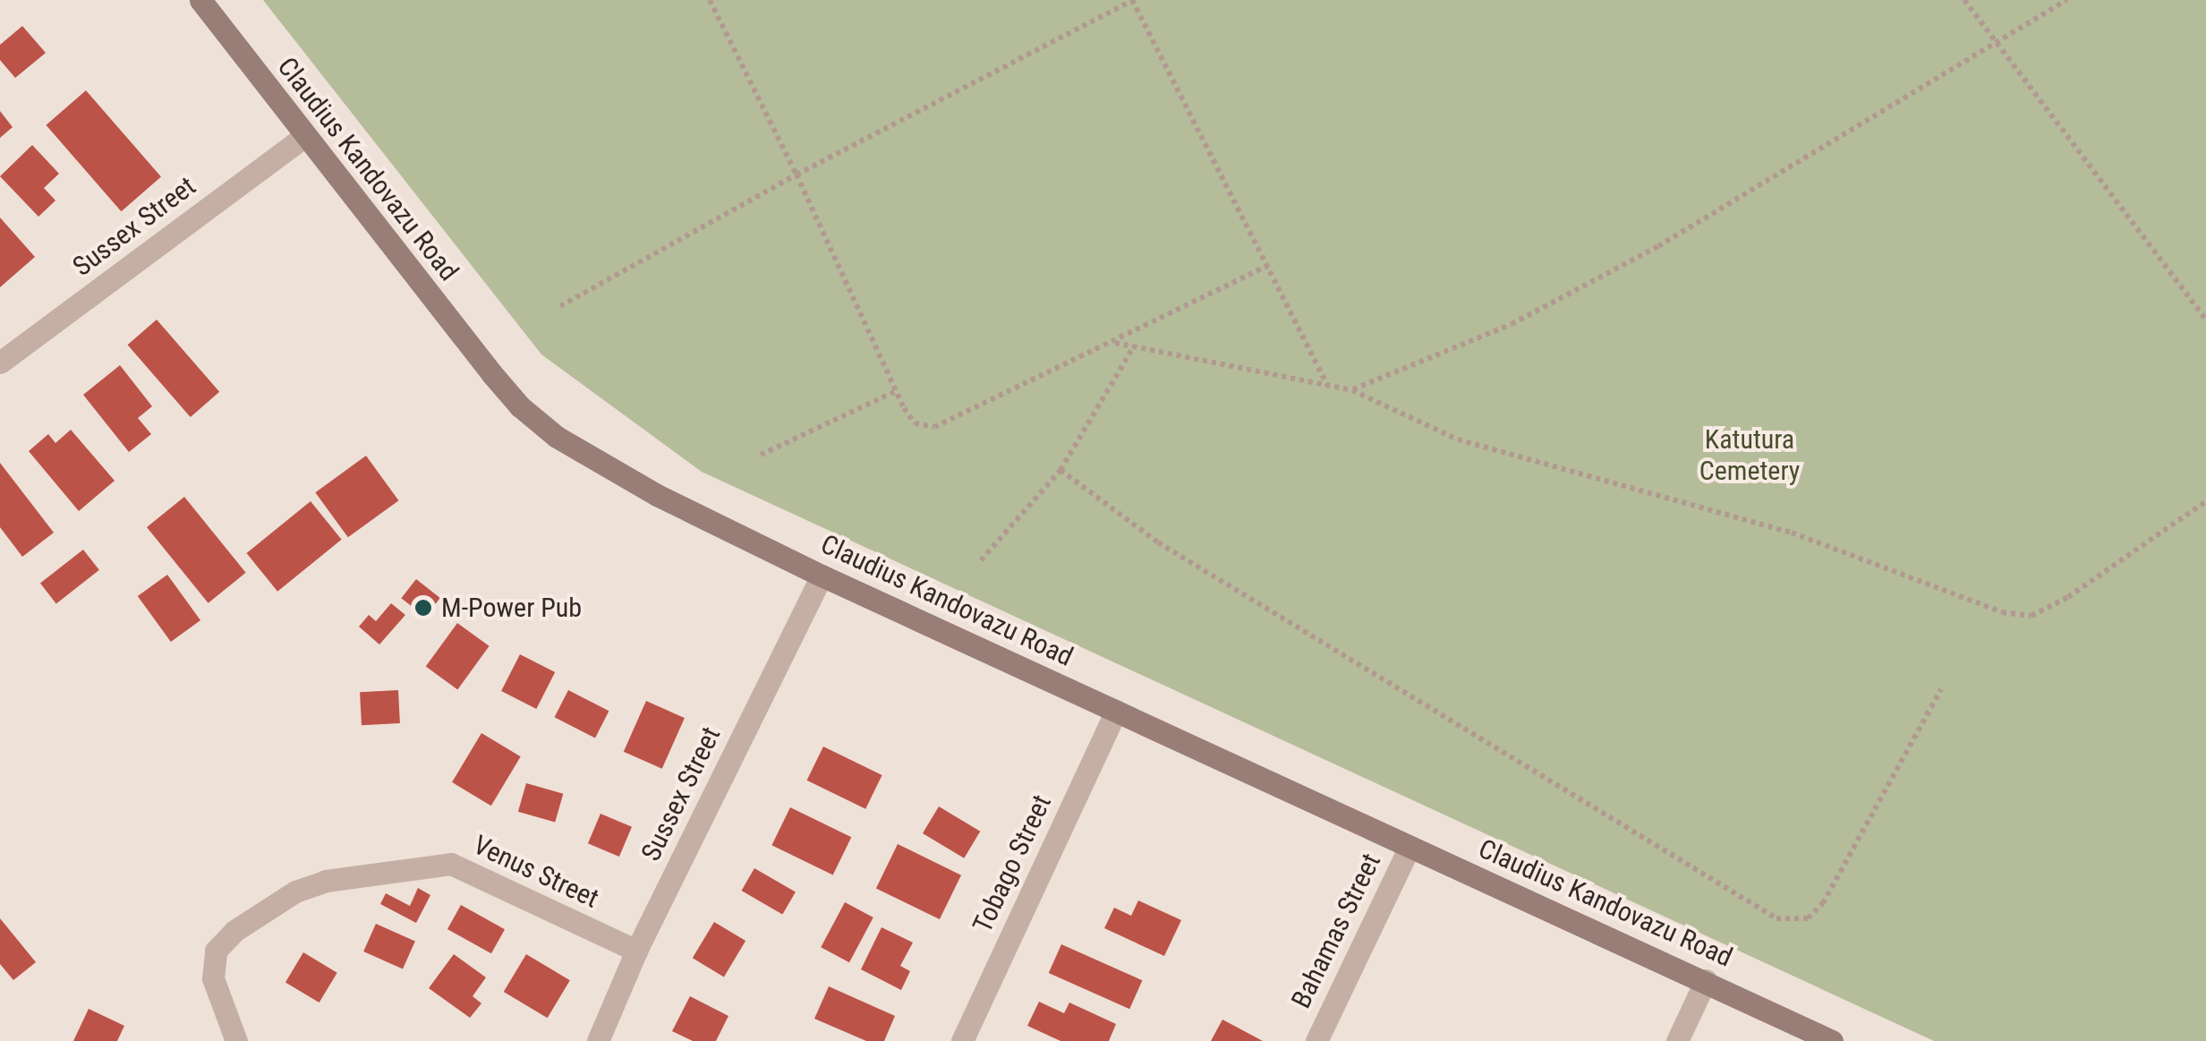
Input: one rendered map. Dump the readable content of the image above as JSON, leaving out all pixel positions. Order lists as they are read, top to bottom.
{
  "streets": {
    "street": [
      "Claudius Kandovazu Road",
      "Sussex Street",
      "Tobago Street",
      "Venus Street",
      "Bahamas Street"
    ]
  },
  "crossings": [
    ["Claudius Kandovazu Road", "Sussex Street"],
    ["Claudius Kandovazu Road", "Tobago Street"],
    ["Claudius Kandovazu Road", "Bahamas Street"],
    ["Sussex Street", "Venus Street"]
  ],
  "parks": ["Katutura Cemetery"],
  "places": ["M-Power Pub"]
}
